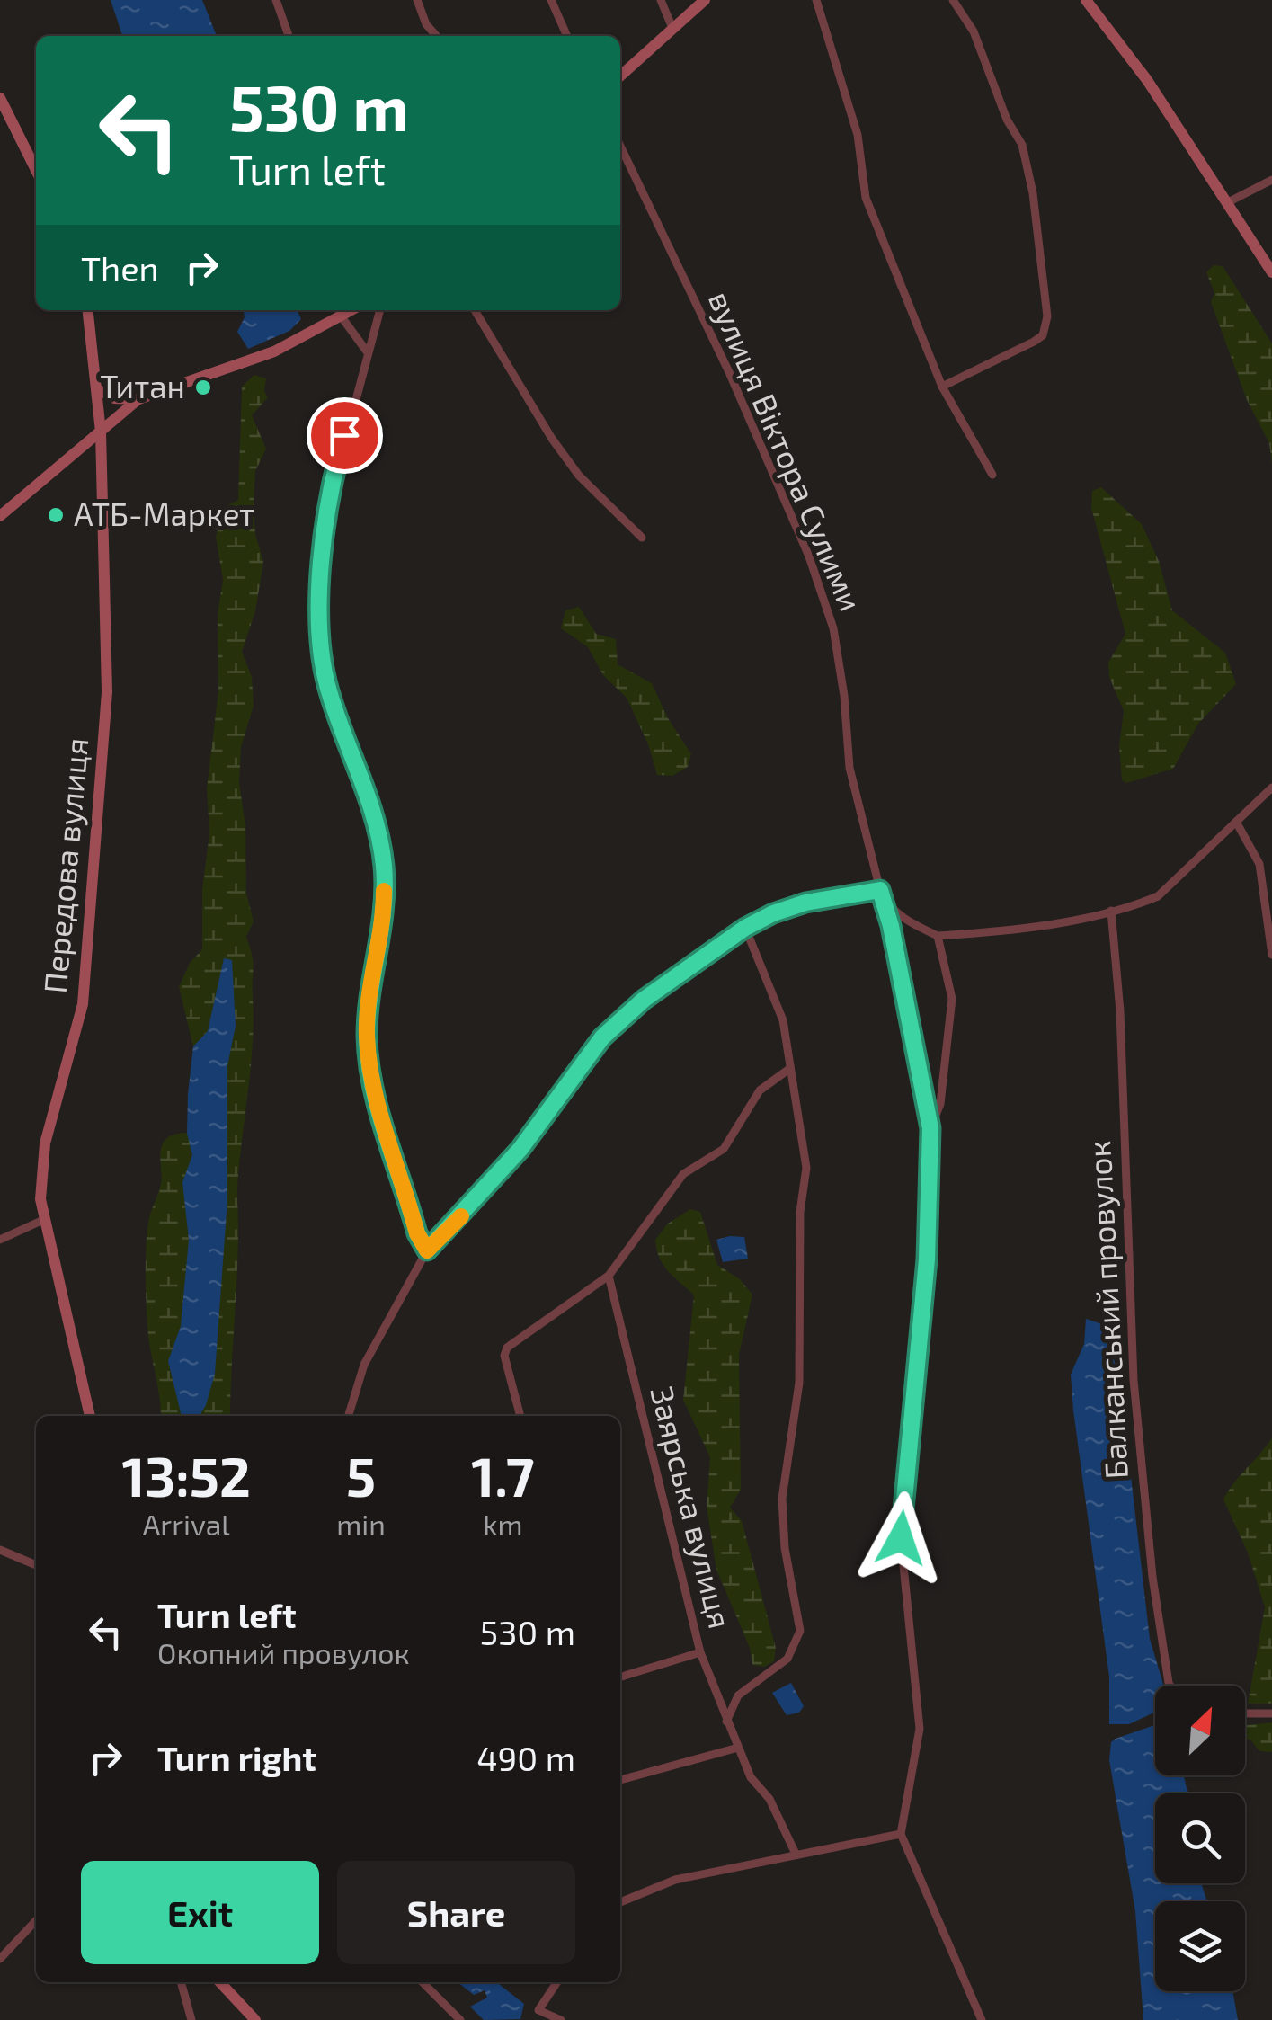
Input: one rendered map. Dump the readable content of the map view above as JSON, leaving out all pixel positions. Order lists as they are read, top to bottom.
{
  "streets": {
    "street": [
      "вулиця Віктора Сулими",
      "Передова вулиця",
      "Балканський провулок",
      "Заярська вулиця"
    ]
  },
  "places": ["Титан", "АТБ-Маркет"],
  "north": "top right",
  "page": {
    "turn": ["530 m", "Turn left"],
    "then": "Then",
    "eta": [
      "13:52",
      "Arrival",
      "5",
      "min",
      "1.7",
      "km"
    ],
    "list": [
      {
        "name": "Turn left",
        "note": "Окопний провулок",
        "value": "530 m"
      },
      {
        "name": "Turn right",
        "value": "490 m"
      }
    ],
    "buttons": ["Exit", "Share"]
  }
}
